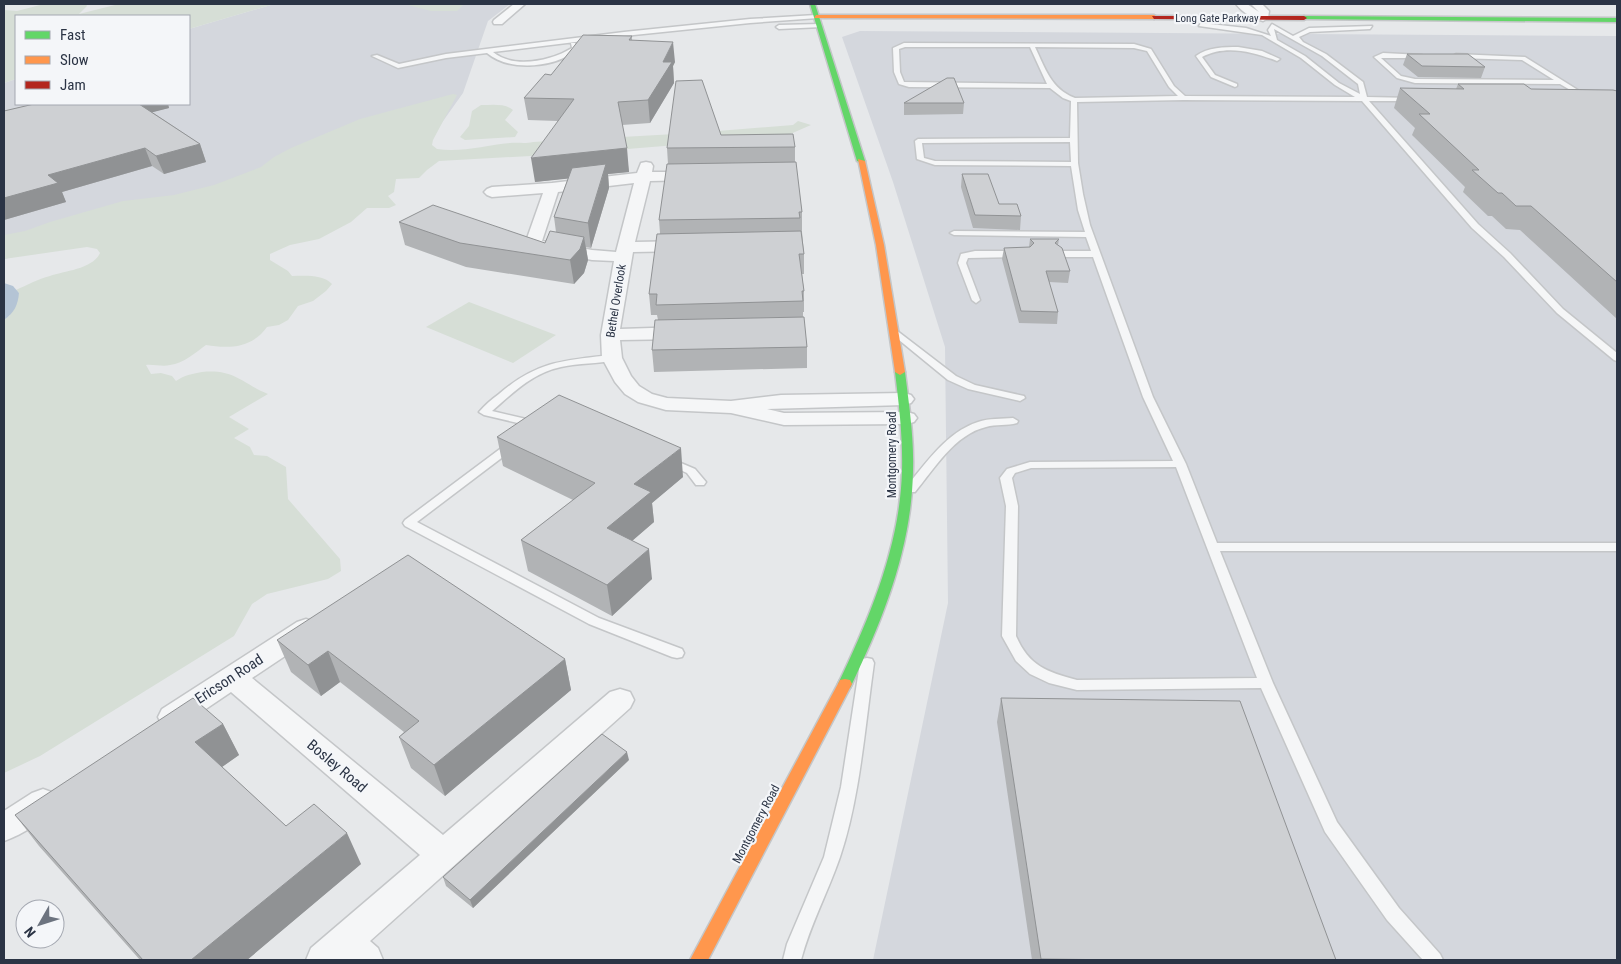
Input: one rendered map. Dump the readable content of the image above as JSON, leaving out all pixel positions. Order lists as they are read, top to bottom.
{
  "streets": {
    "street": [
      "Long Gate Parkway",
      "Bethel Overlook",
      "Montgomery Road",
      "Ericson Road",
      "Bosley Road"
    ]
  },
  "crossings": [
    ["Long Gate Parkway", "Montgomery Road"],
    ["Bethel Overlook", "Montgomery Road"],
    ["Ericson Road", "Bosley Road"]
  ],
  "legend": ["Fast", "Slow", "Jam"],
  "north": "bottom left"
}
